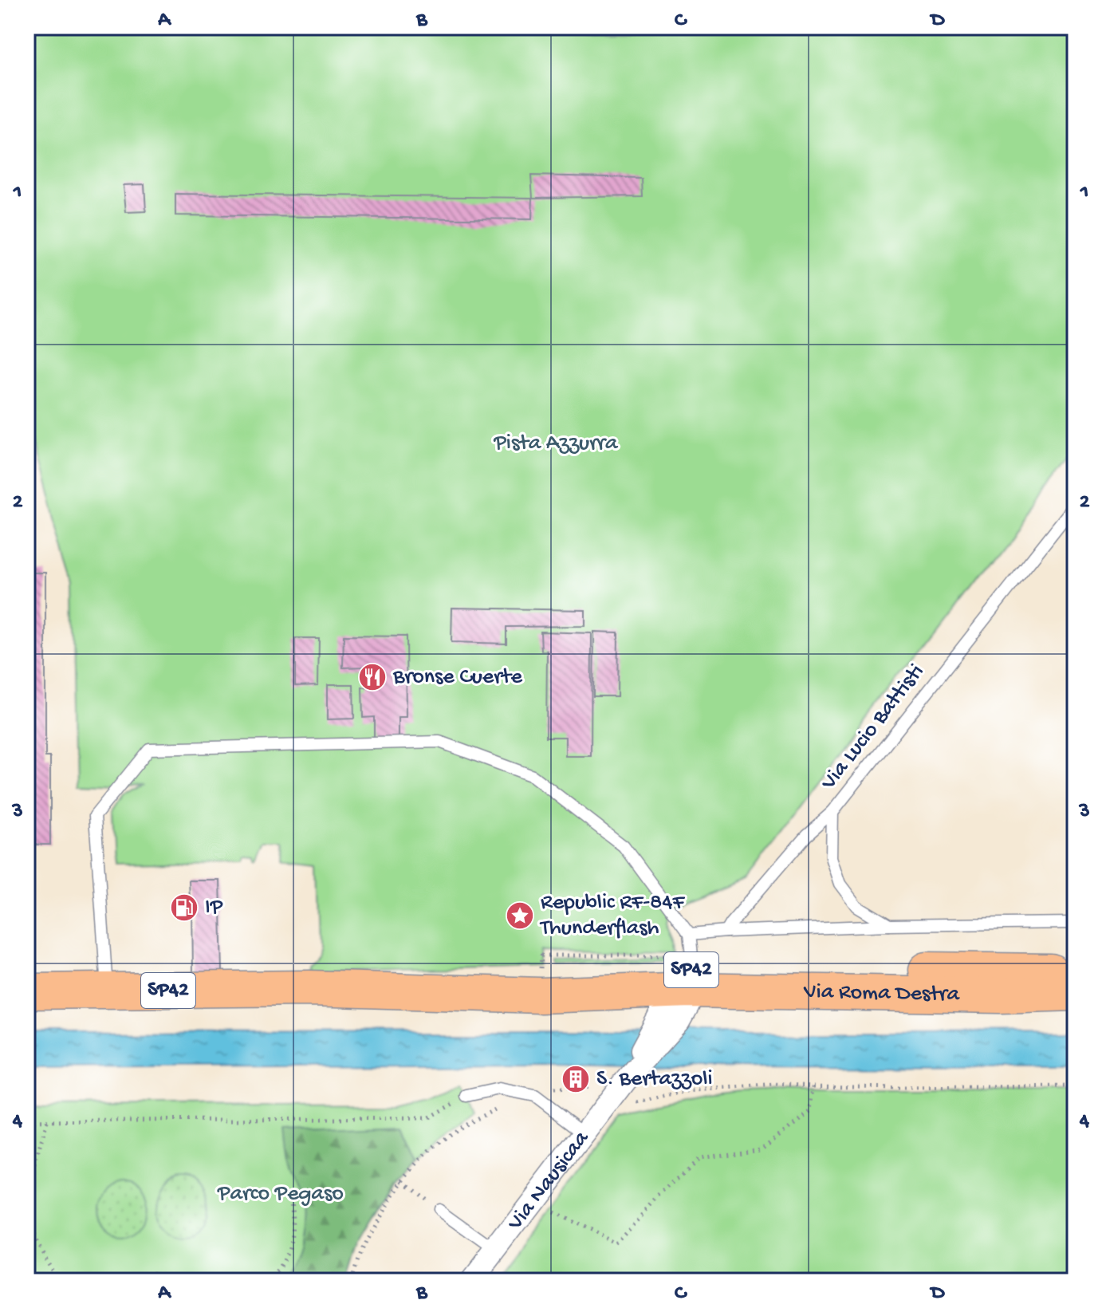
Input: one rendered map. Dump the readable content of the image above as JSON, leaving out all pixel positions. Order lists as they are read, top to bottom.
{
  "streets": {
    "main road": ["SP42", "Via Roma Destra"],
    "street": ["Via Nausicaa"],
    "lane": ["Via Lucio Battisti"]
  },
  "crossings": [
    ["Via Roma Destra", "Via Nausicaa"]
  ],
  "parks": ["Pista Azzurra", "Parco Pegaso"],
  "places": {
    "restaurant": ["Bronse Cuerte"],
    "fuel station": ["IP"],
    "place": ["Republic RF-84F Thunderflash"],
    "building": ["S. Bertazzoli"]
  },
  "grid": {
    "columns": [
      "A",
      "B",
      "C",
      "D"
    ],
    "rows": [
      "1",
      "2",
      "3",
      "4"
    ]
  }
}
